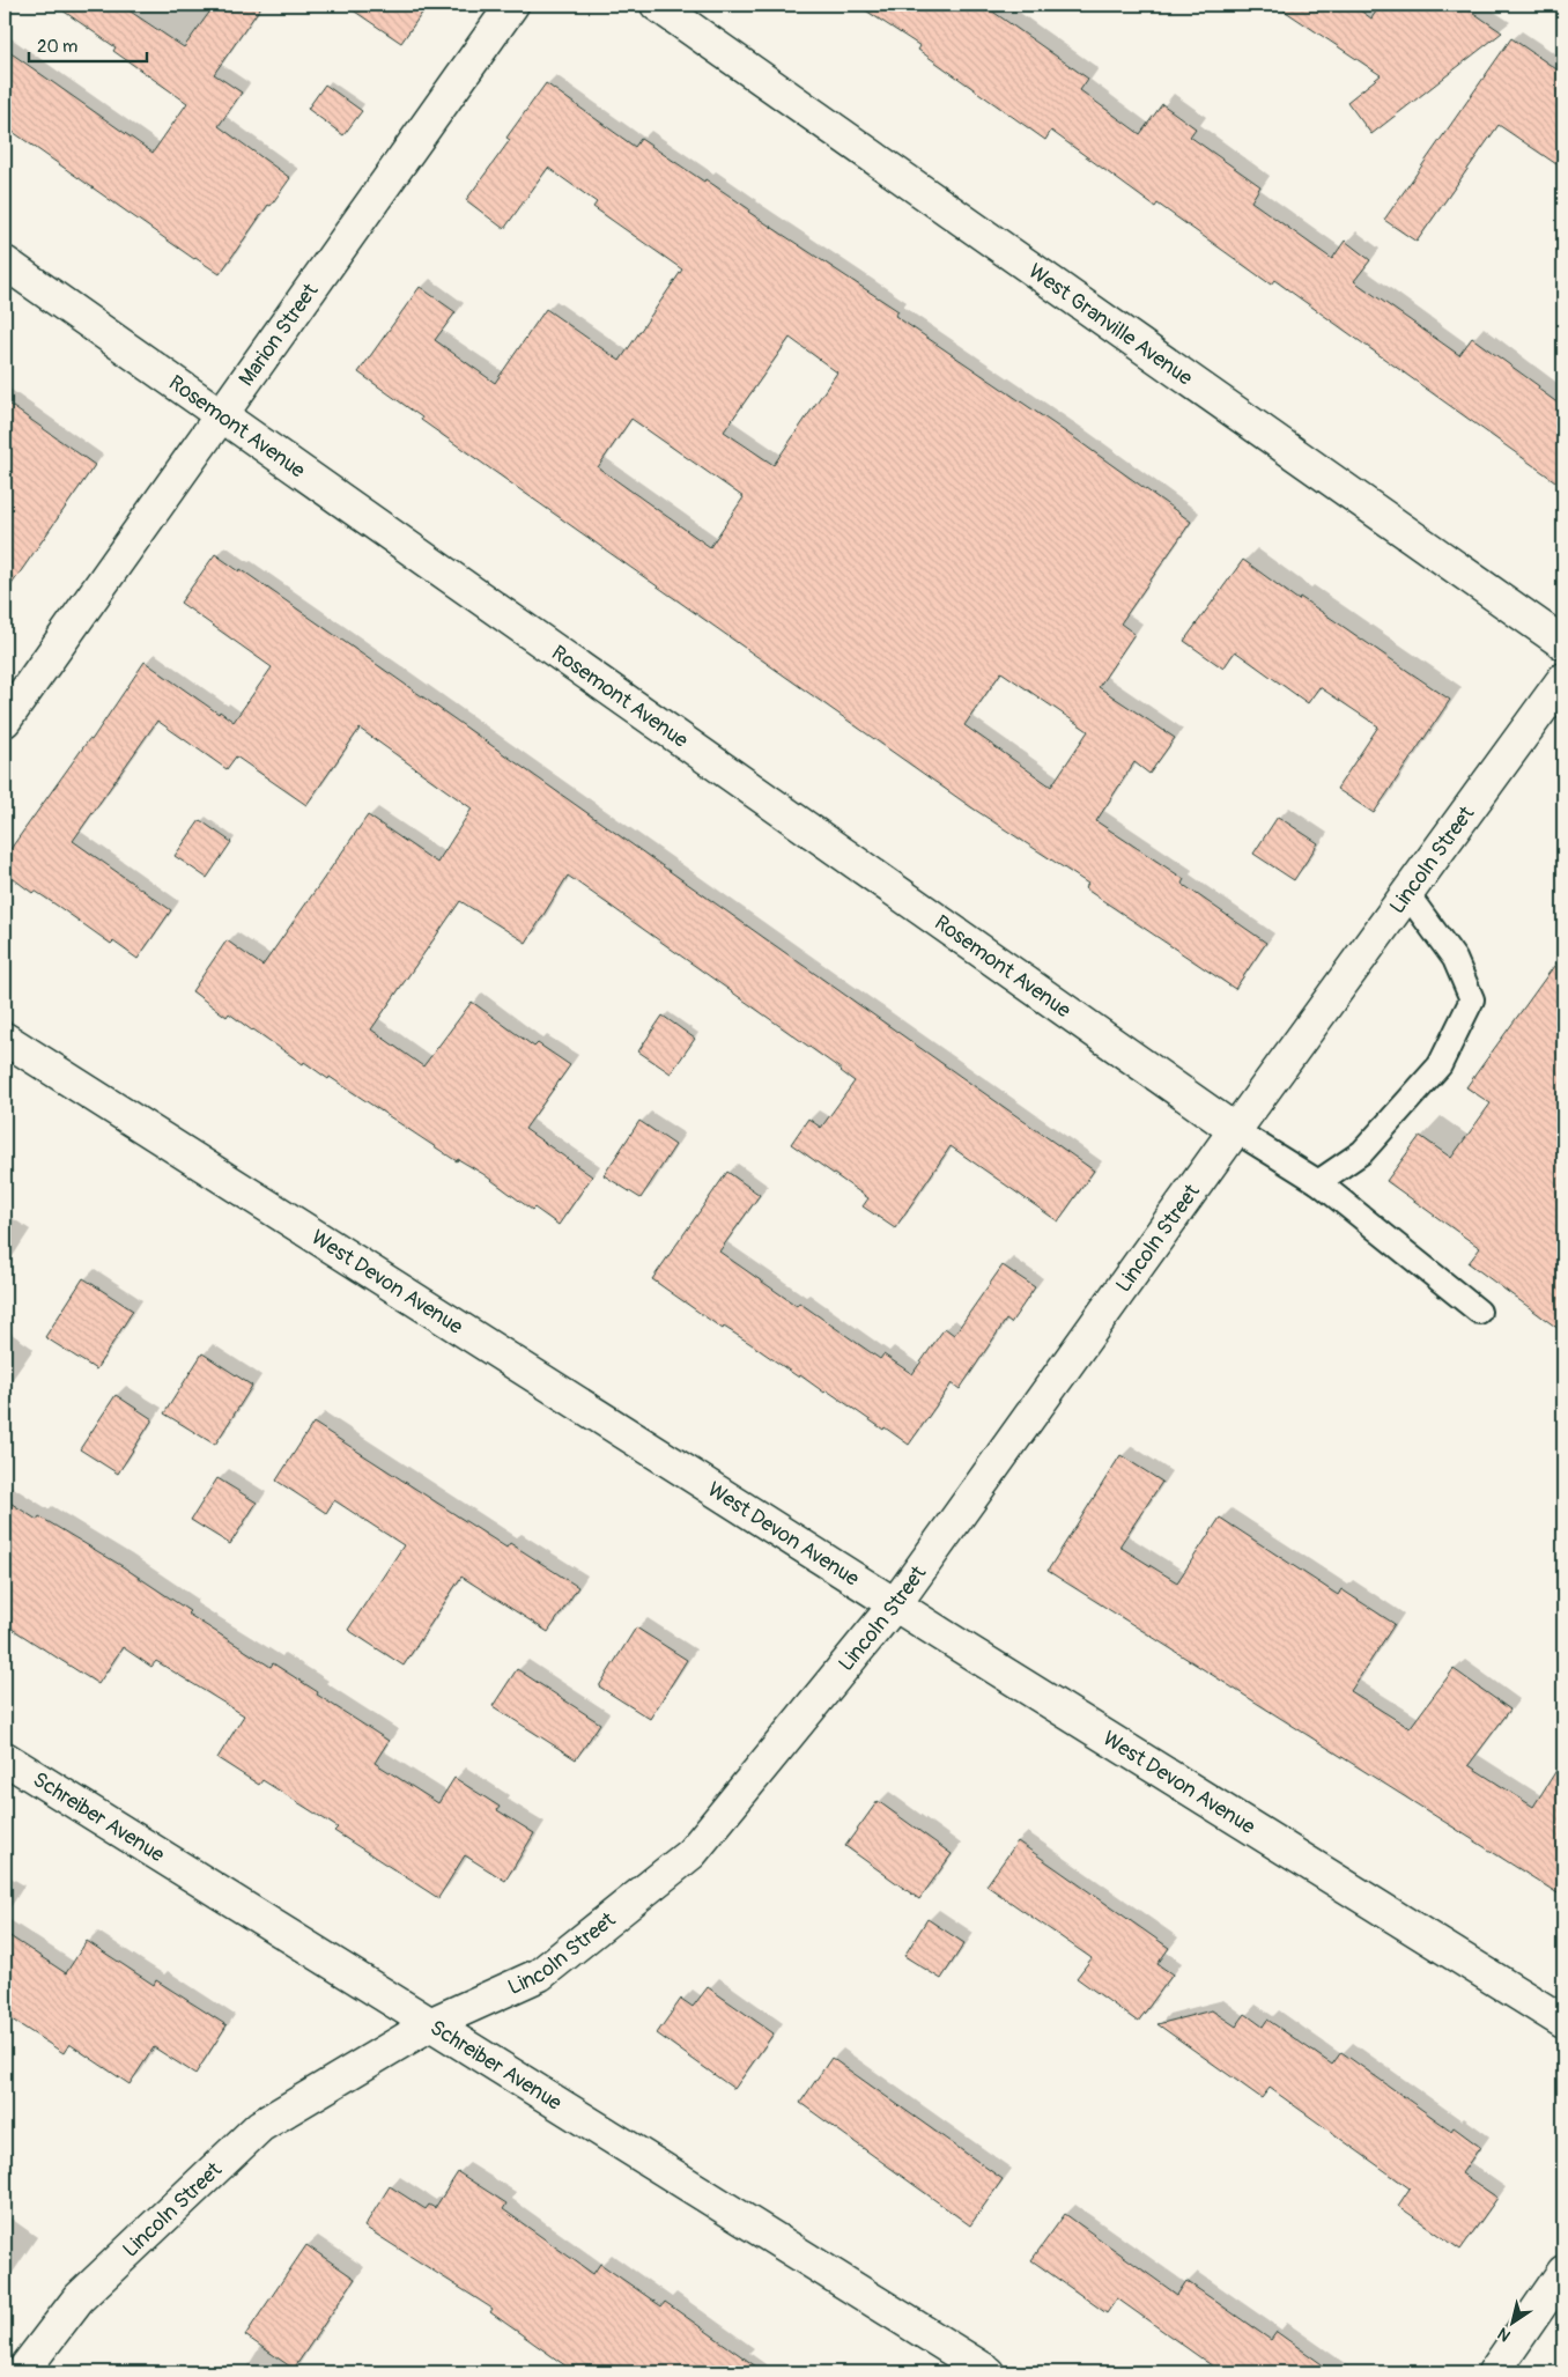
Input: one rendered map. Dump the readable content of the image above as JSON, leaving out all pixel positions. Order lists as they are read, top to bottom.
{
  "streets": {
    "street": [
      "West Granville Avenue",
      "Marion Street",
      "Rosemont Avenue",
      "Lincoln Street",
      "West Devon Avenue",
      "Schreiber Avenue"
    ]
  },
  "crossings": [
    ["Marion Street", "Rosemont Avenue"],
    ["Rosemont Avenue", "Lincoln Street"],
    ["Lincoln Street", "West Devon Avenue"],
    ["Lincoln Street", "Schreiber Avenue"]
  ],
  "scale_bar": "20 m",
  "north": "bottom left"
}
